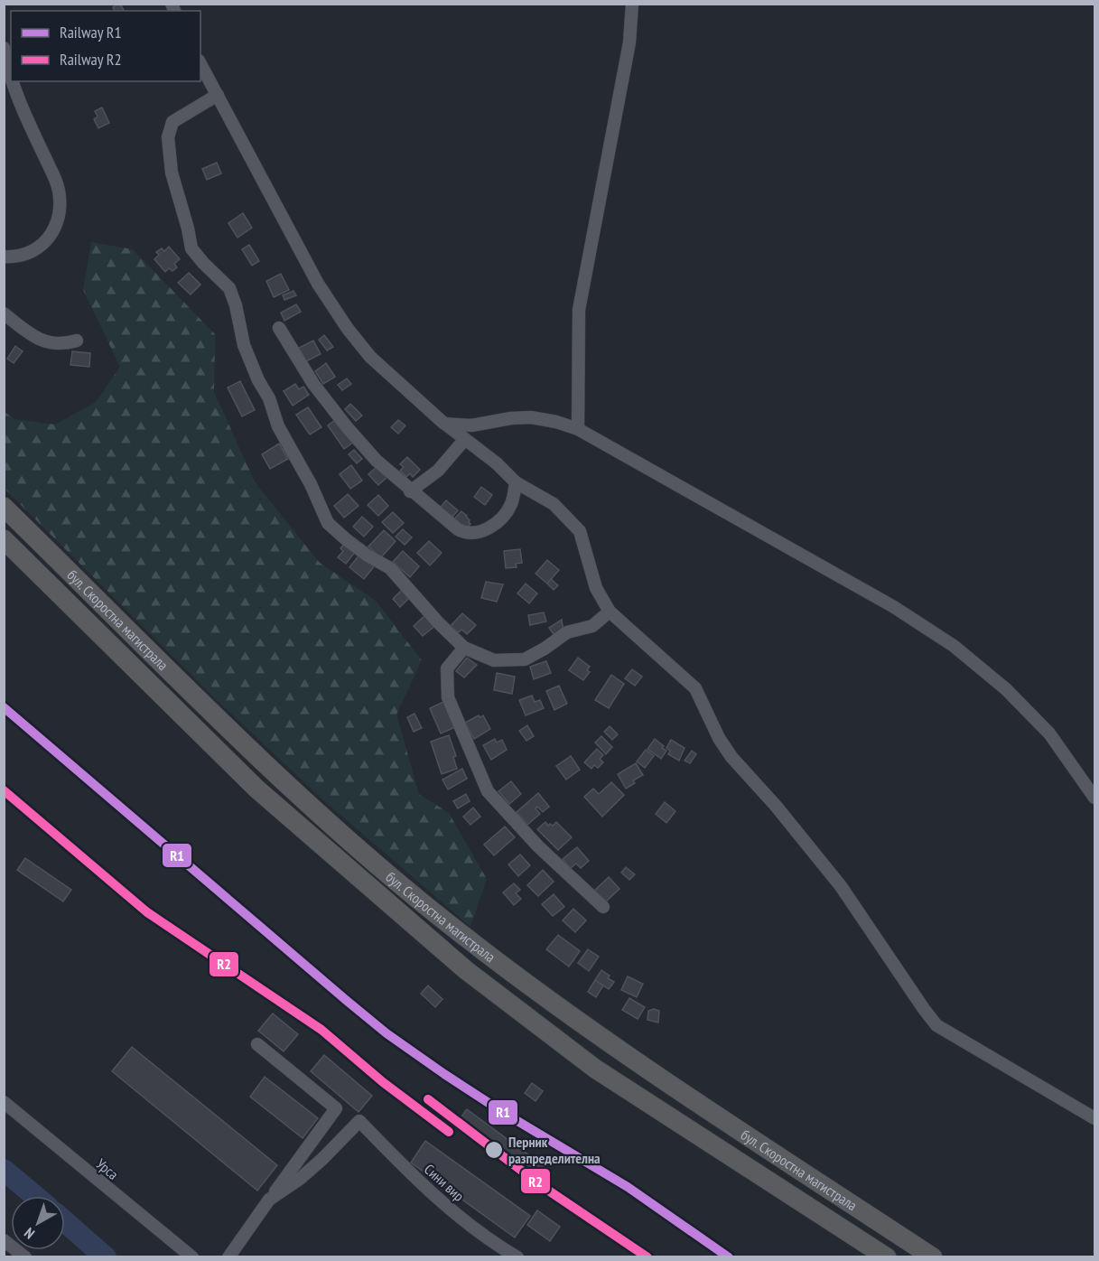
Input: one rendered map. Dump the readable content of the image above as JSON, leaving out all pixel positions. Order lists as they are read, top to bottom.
{
  "streets": {
    "highway": ["бул. Скоростна магистрала"],
    "street": ["Урса", "Сини вир"]
  },
  "places": ["Перник разпределителна"],
  "lines": ["rail line R1", "rail line R2"],
  "legend": ["Railway R1", "Railway R2"],
  "north": "bottom left"
}
